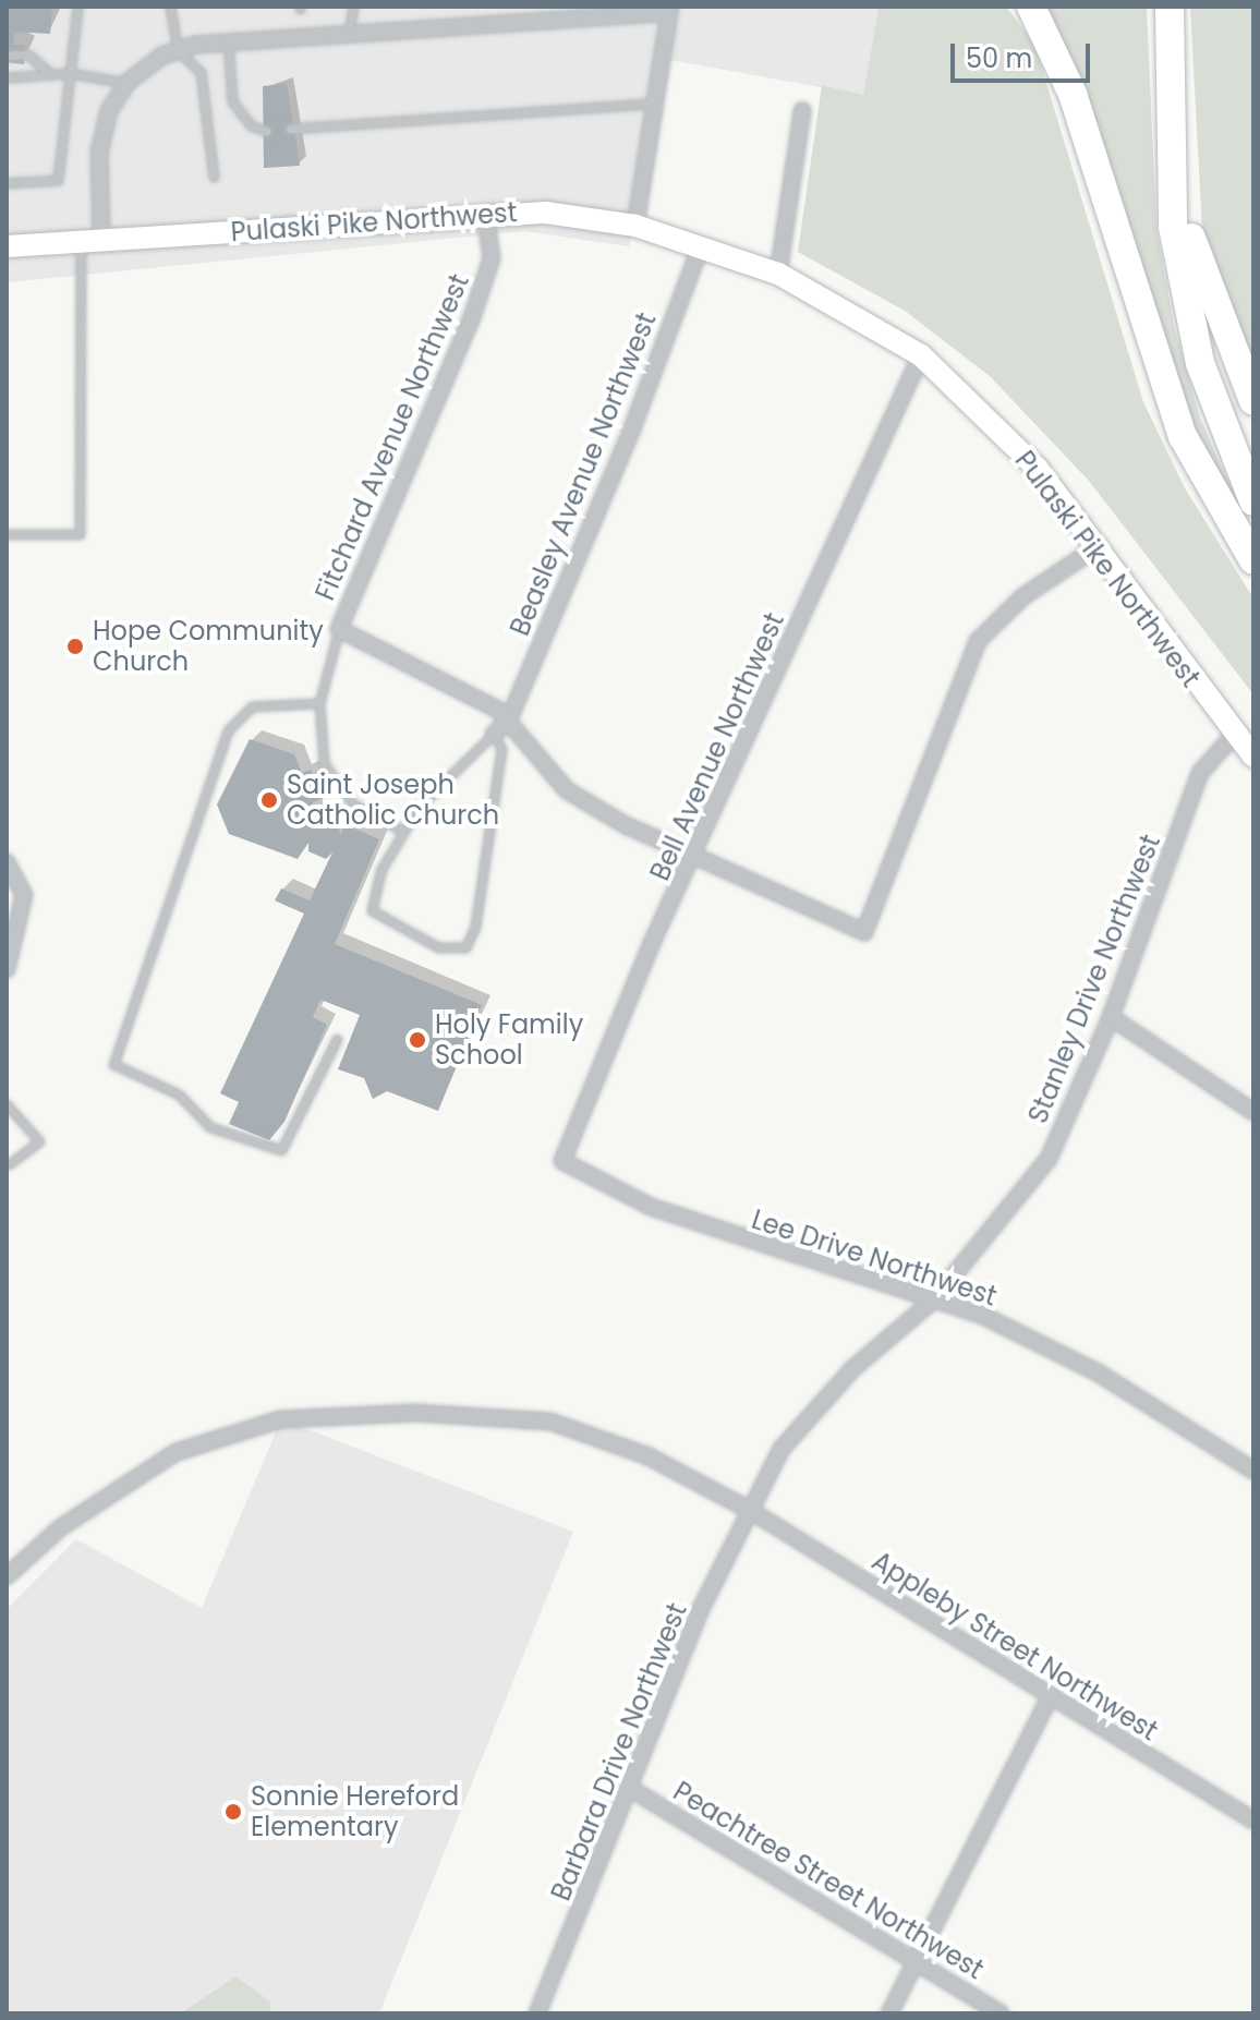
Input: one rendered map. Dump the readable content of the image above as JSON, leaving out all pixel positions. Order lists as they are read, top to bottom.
{
  "streets": {
    "main road": ["Pulaski Pike Northwest"],
    "street": [
      "Fitchard Avenue Northwest",
      "Beasley Avenue Northwest",
      "Bell Avenue Northwest",
      "Stanley Drive Northwest",
      "Lee Drive Northwest",
      "Appleby Street Northwest",
      "Barbara Drive Northwest",
      "Peachtree Street Northwest"
    ]
  },
  "crossings": [
    ["Pulaski Pike Northwest", "Fitchard Avenue Northwest"],
    ["Pulaski Pike Northwest", "Beasley Avenue Northwest"],
    ["Pulaski Pike Northwest", "Bell Avenue Northwest"],
    ["Pulaski Pike Northwest", "Stanley Drive Northwest"],
    ["Bell Avenue Northwest", "Lee Drive Northwest"],
    ["Stanley Drive Northwest", "Lee Drive Northwest"],
    ["Stanley Drive Northwest", "Appleby Street Northwest"],
    ["Stanley Drive Northwest", "Barbara Drive Northwest"],
    ["Appleby Street Northwest", "Barbara Drive Northwest"],
    ["Barbara Drive Northwest", "Peachtree Street Northwest"]
  ],
  "places": [
    "Hope Community Church",
    "Saint Joseph Catholic Church",
    "Holy Family School",
    "Sonnie Hereford Elementary"
  ],
  "scale_bar": "50 m"
}
